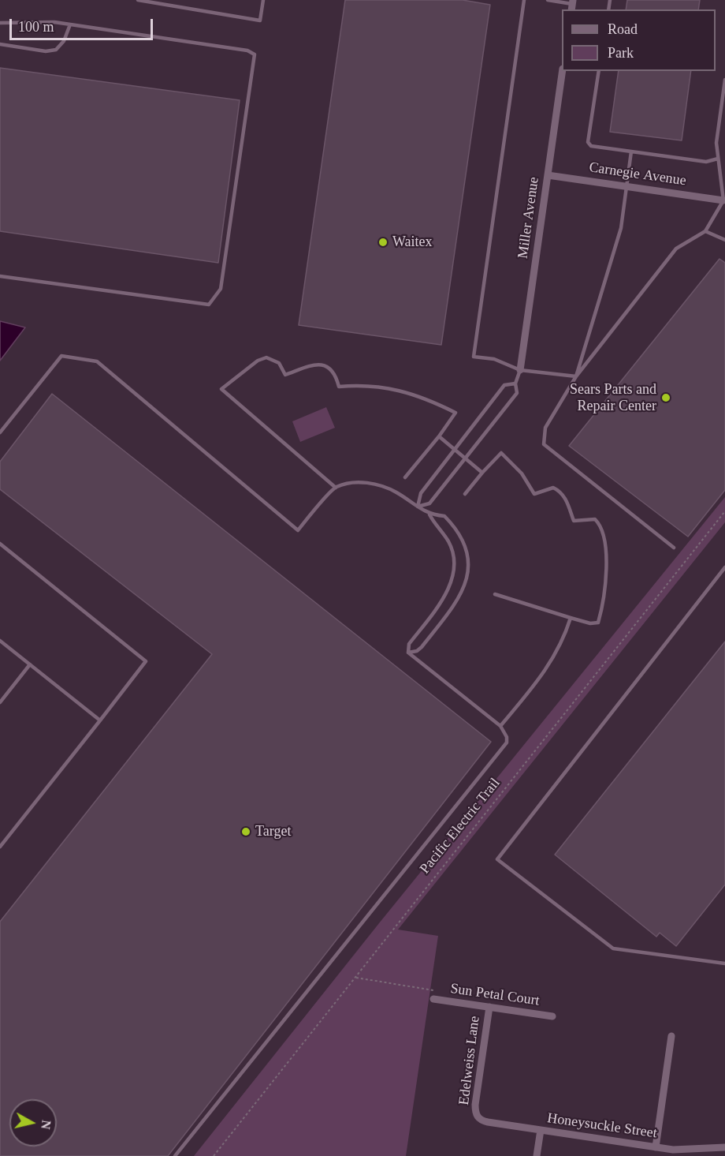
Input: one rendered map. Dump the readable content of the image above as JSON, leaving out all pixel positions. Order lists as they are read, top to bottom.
{
  "streets": {
    "street": [
      "Carnegie Avenue",
      "Miller Avenue",
      "Sun Petal Court",
      "Edelweiss Lane",
      "Honeysuckle Street"
    ],
    "path": ["Pacific Electric Trail"]
  },
  "crossings": [
    ["Carnegie Avenue", "Miller Avenue"],
    ["Sun Petal Court", "Edelweiss Lane"],
    ["Edelweiss Lane", "Honeysuckle Street"]
  ],
  "places": ["Waitex", "Sears Parts and Repair Center", "Target"],
  "legend": ["Road", "Park"],
  "scale_bar": "100 m",
  "north": "right"
}
